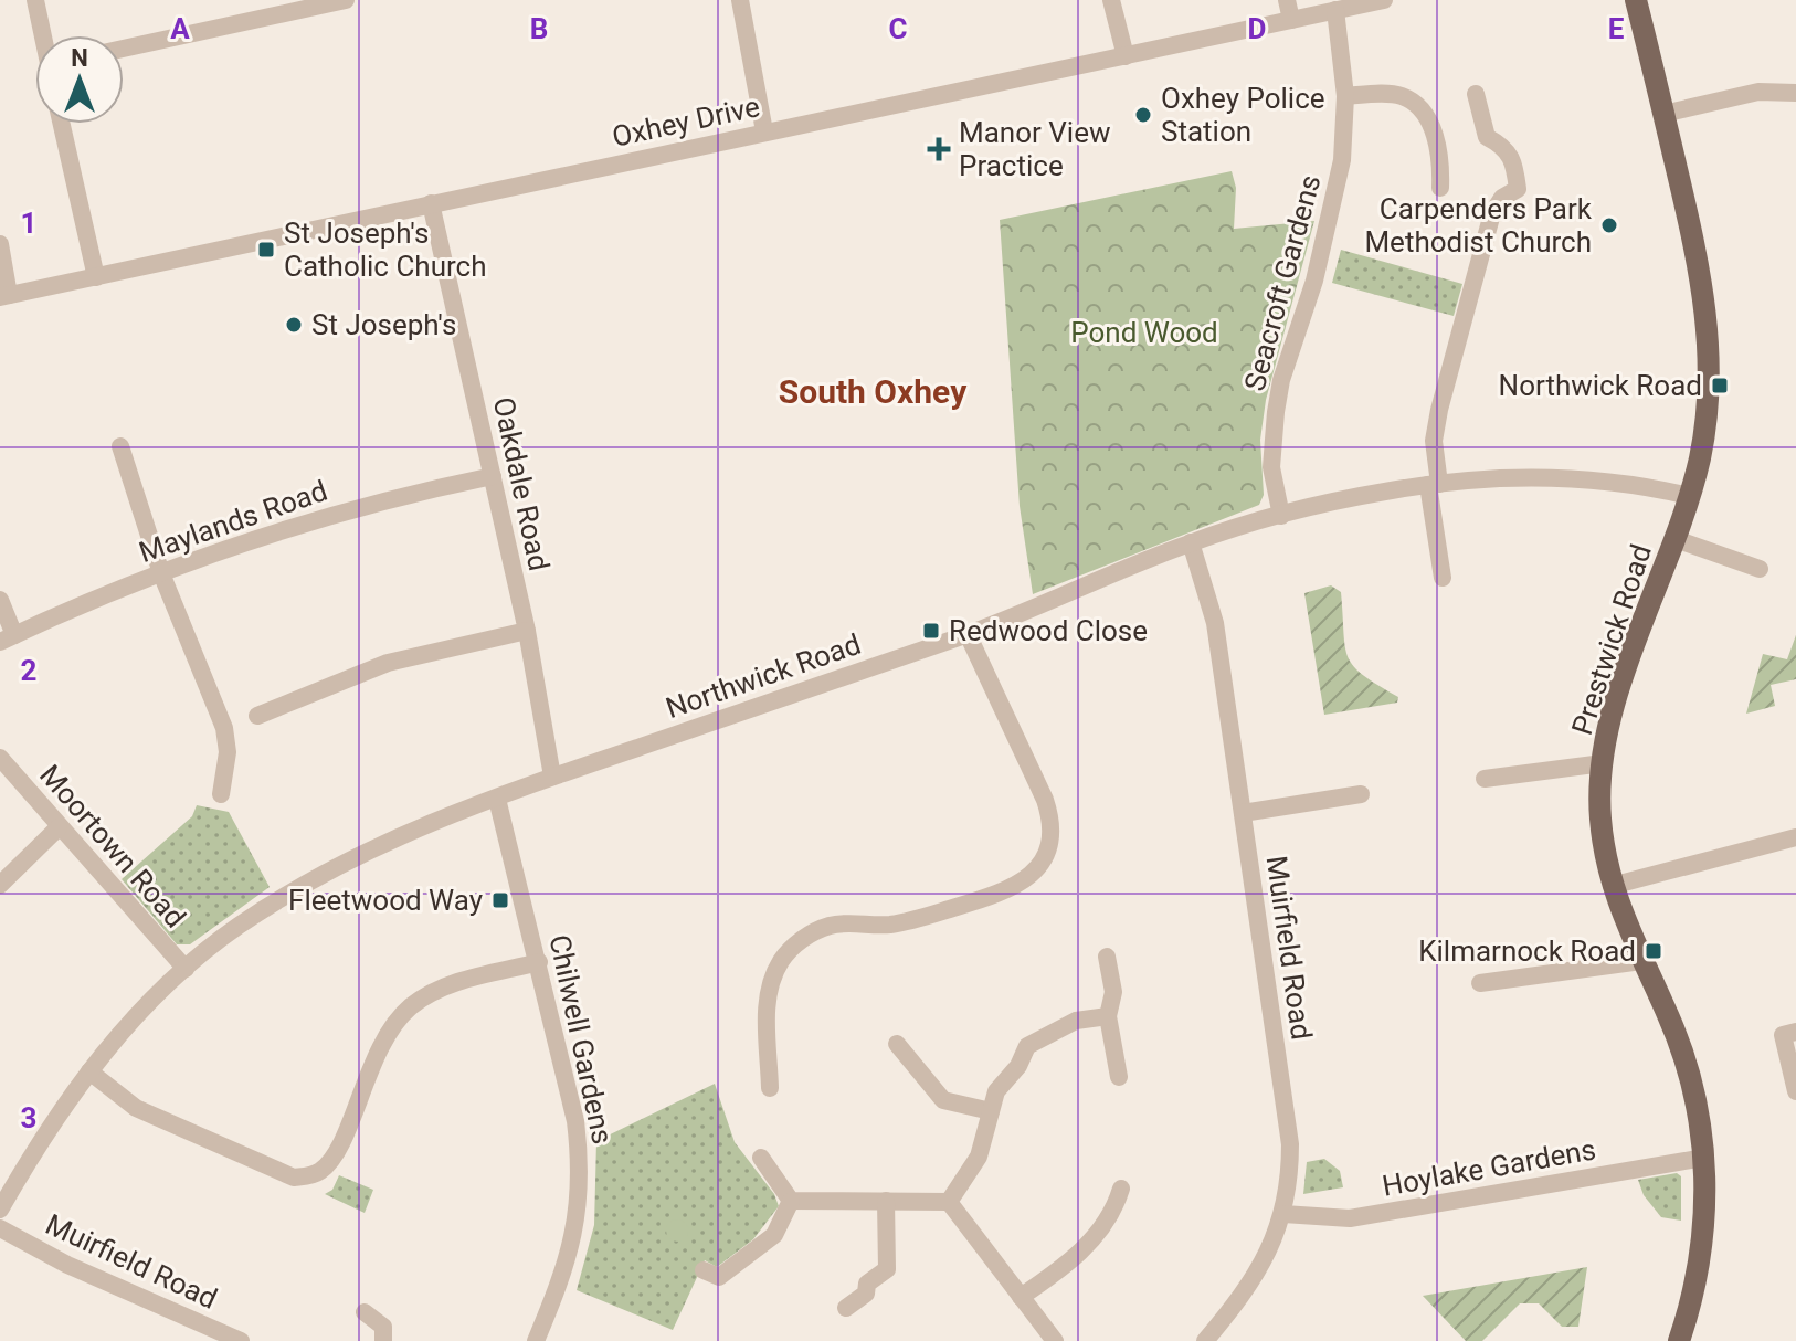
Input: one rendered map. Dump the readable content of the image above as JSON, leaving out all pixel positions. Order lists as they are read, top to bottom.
{
  "streets": {
    "main road": ["Prestwick Road"],
    "street": [
      "Oxhey Drive",
      "Seacroft Gardens",
      "Oakdale Road",
      "Maylands Road",
      "Northwick Road",
      "Moortown Road",
      "Muirfield Road",
      "Chilwell Gardens",
      "Hoylake Gardens"
    ]
  },
  "crossings": [
    ["Oxhey Drive", "Seacroft Gardens"],
    ["Oxhey Drive", "Oakdale Road"],
    ["Seacroft Gardens", "Northwick Road"],
    ["Oakdale Road", "Maylands Road"],
    ["Oakdale Road", "Northwick Road"],
    ["Prestwick Road", "Northwick Road"],
    ["Prestwick Road", "Hoylake Gardens"],
    ["Northwick Road", "Moortown Road"],
    ["Northwick Road", "Muirfield Road"],
    ["Northwick Road", "Chilwell Gardens"],
    ["Muirfield Road", "Hoylake Gardens"]
  ],
  "districts": ["South Oxhey"],
  "parks": ["Pond Wood"],
  "places": {
    "other": ["Oxhey Police Station", "Carpenders Park Methodist Church", "St Joseph's"],
    "health": ["Manor View Practice"],
    "transit": [
      "St Joseph's Catholic Church",
      "Northwick Road",
      "Redwood Close",
      "Fleetwood Way",
      "Kilmarnock Road"
    ]
  },
  "north": "top",
  "grid": {
    "columns": [
      "A",
      "B",
      "C",
      "D",
      "E"
    ],
    "rows": ["1", "2", "3"]
  }
}
